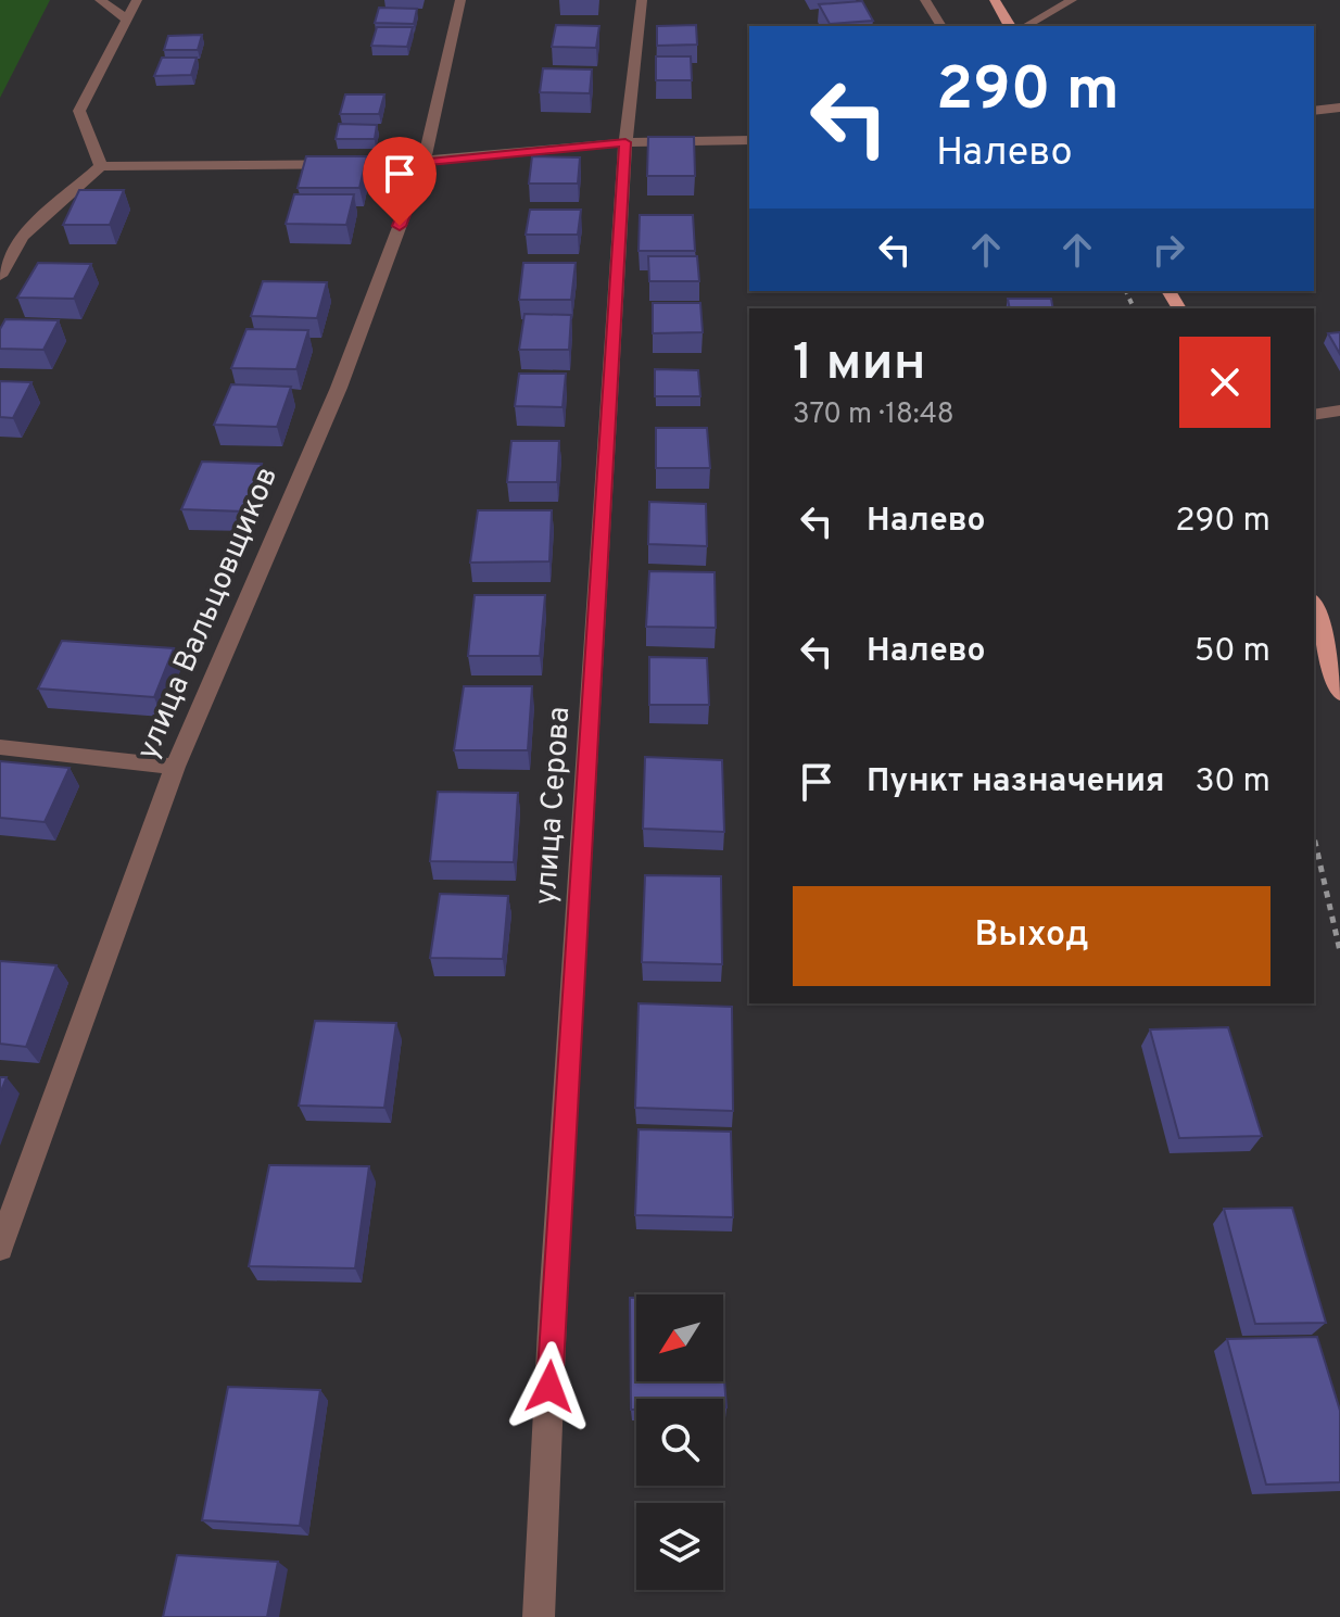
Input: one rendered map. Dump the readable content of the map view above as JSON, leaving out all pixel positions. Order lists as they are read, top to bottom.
{
  "streets": {
    "street": ["улица Вальцовщиков", "улица Серова"]
  },
  "north": "bottom left",
  "page": {
    "turn": ["290 m", "Налево"],
    "heading": ["1 мин", "370 m · 18:48"],
    "list": [
      {
        "name": "Налево",
        "value": "290 m"
      },
      {
        "name": "Налево",
        "value": "50 m"
      },
      {
        "name": "Пункт назначения",
        "value": "30 m"
      }
    ],
    "buttons": "Выход"
  }
}
